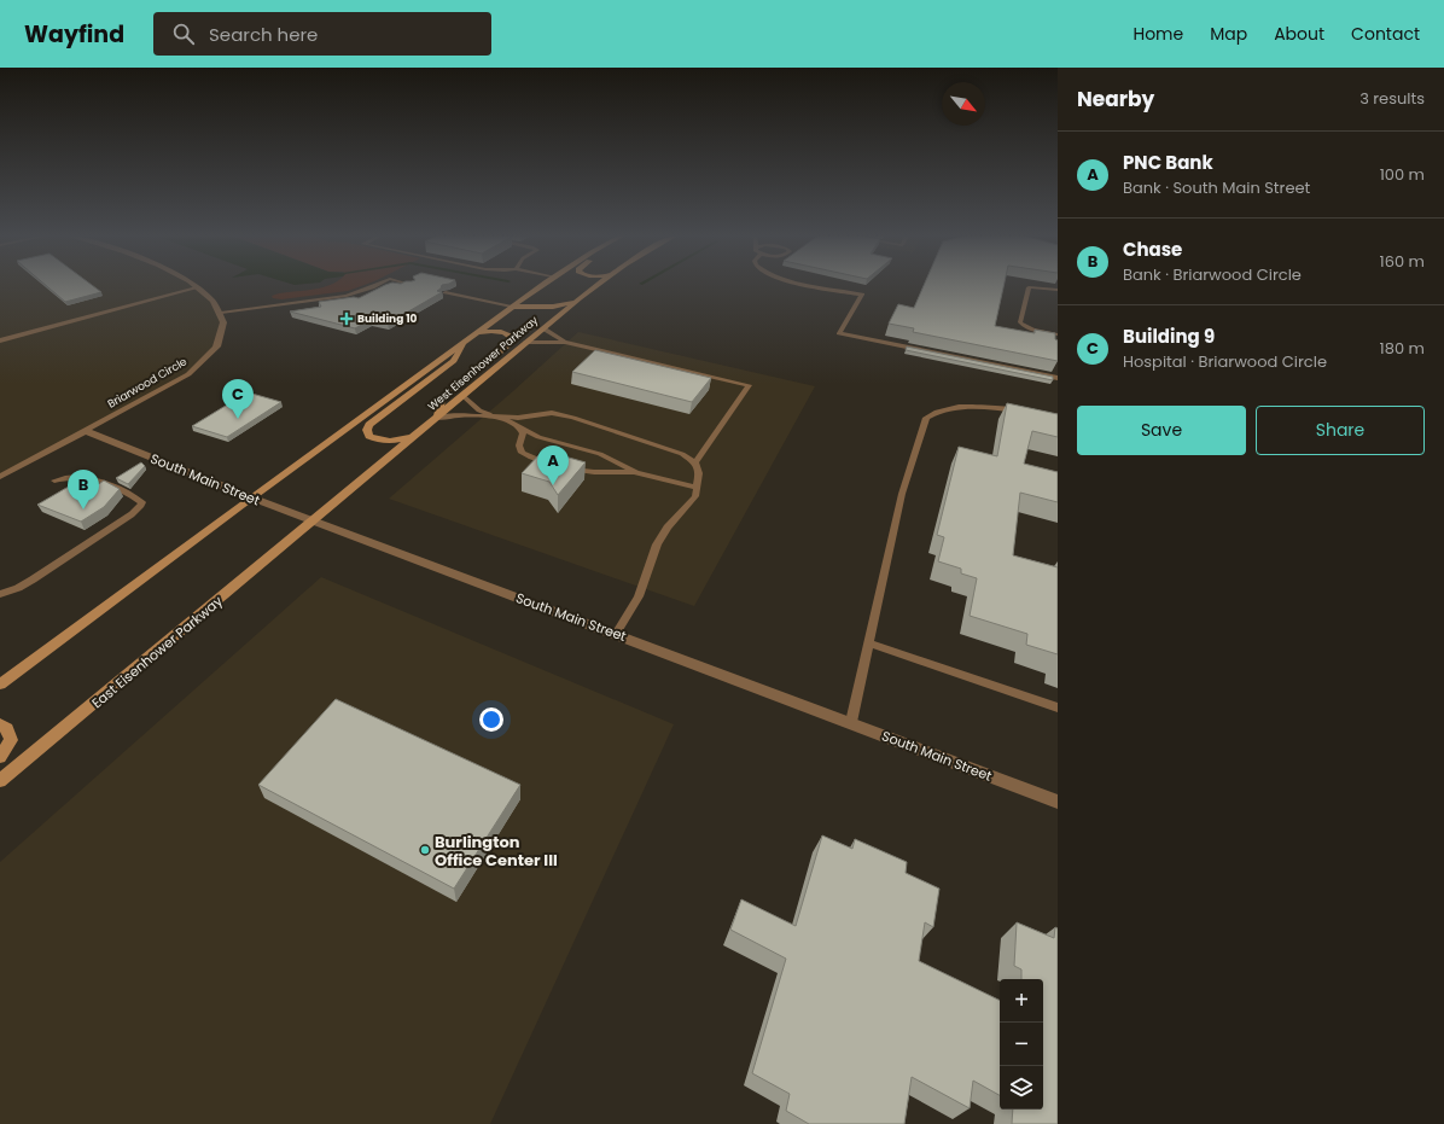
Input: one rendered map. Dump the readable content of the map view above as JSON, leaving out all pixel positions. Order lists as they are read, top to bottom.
{
  "streets": {
    "main road": ["West Eisenhower Parkway", "East Eisenhower Parkway"],
    "street": ["Briarwood Circle", "South Main Street"]
  },
  "crossings": [
    ["West Eisenhower Parkway", "South Main Street"],
    ["West Eisenhower Parkway", "East Eisenhower Parkway"],
    ["Briarwood Circle", "South Main Street"],
    ["South Main Street", "East Eisenhower Parkway"]
  ],
  "places": {
    "health": ["Building 10"],
    "other": ["Burlington Office Center III"]
  },
  "north": "bottom right",
  "page": {
    "header": "Wayfind",
    "search": "Search here",
    "nav": [
      "Home",
      "Map",
      "About",
      "Contact"
    ],
    "heading": ["Nearby", "3 results"],
    "list": [
      {
        "mark": "A",
        "name": "PNC Bank",
        "note": "Bank · South Main Street",
        "value": "100 m"
      },
      {
        "mark": "B",
        "name": "Chase",
        "note": "Bank · Briarwood Circle",
        "value": "160 m"
      },
      {
        "mark": "C",
        "name": "Building 9",
        "note": "Hospital · Briarwood Circle",
        "value": "180 m"
      }
    ],
    "pins": ["C", "A", "B"],
    "buttons": ["Save", "Share"],
    "map_buttons": ["+", "−"]
  }
}
